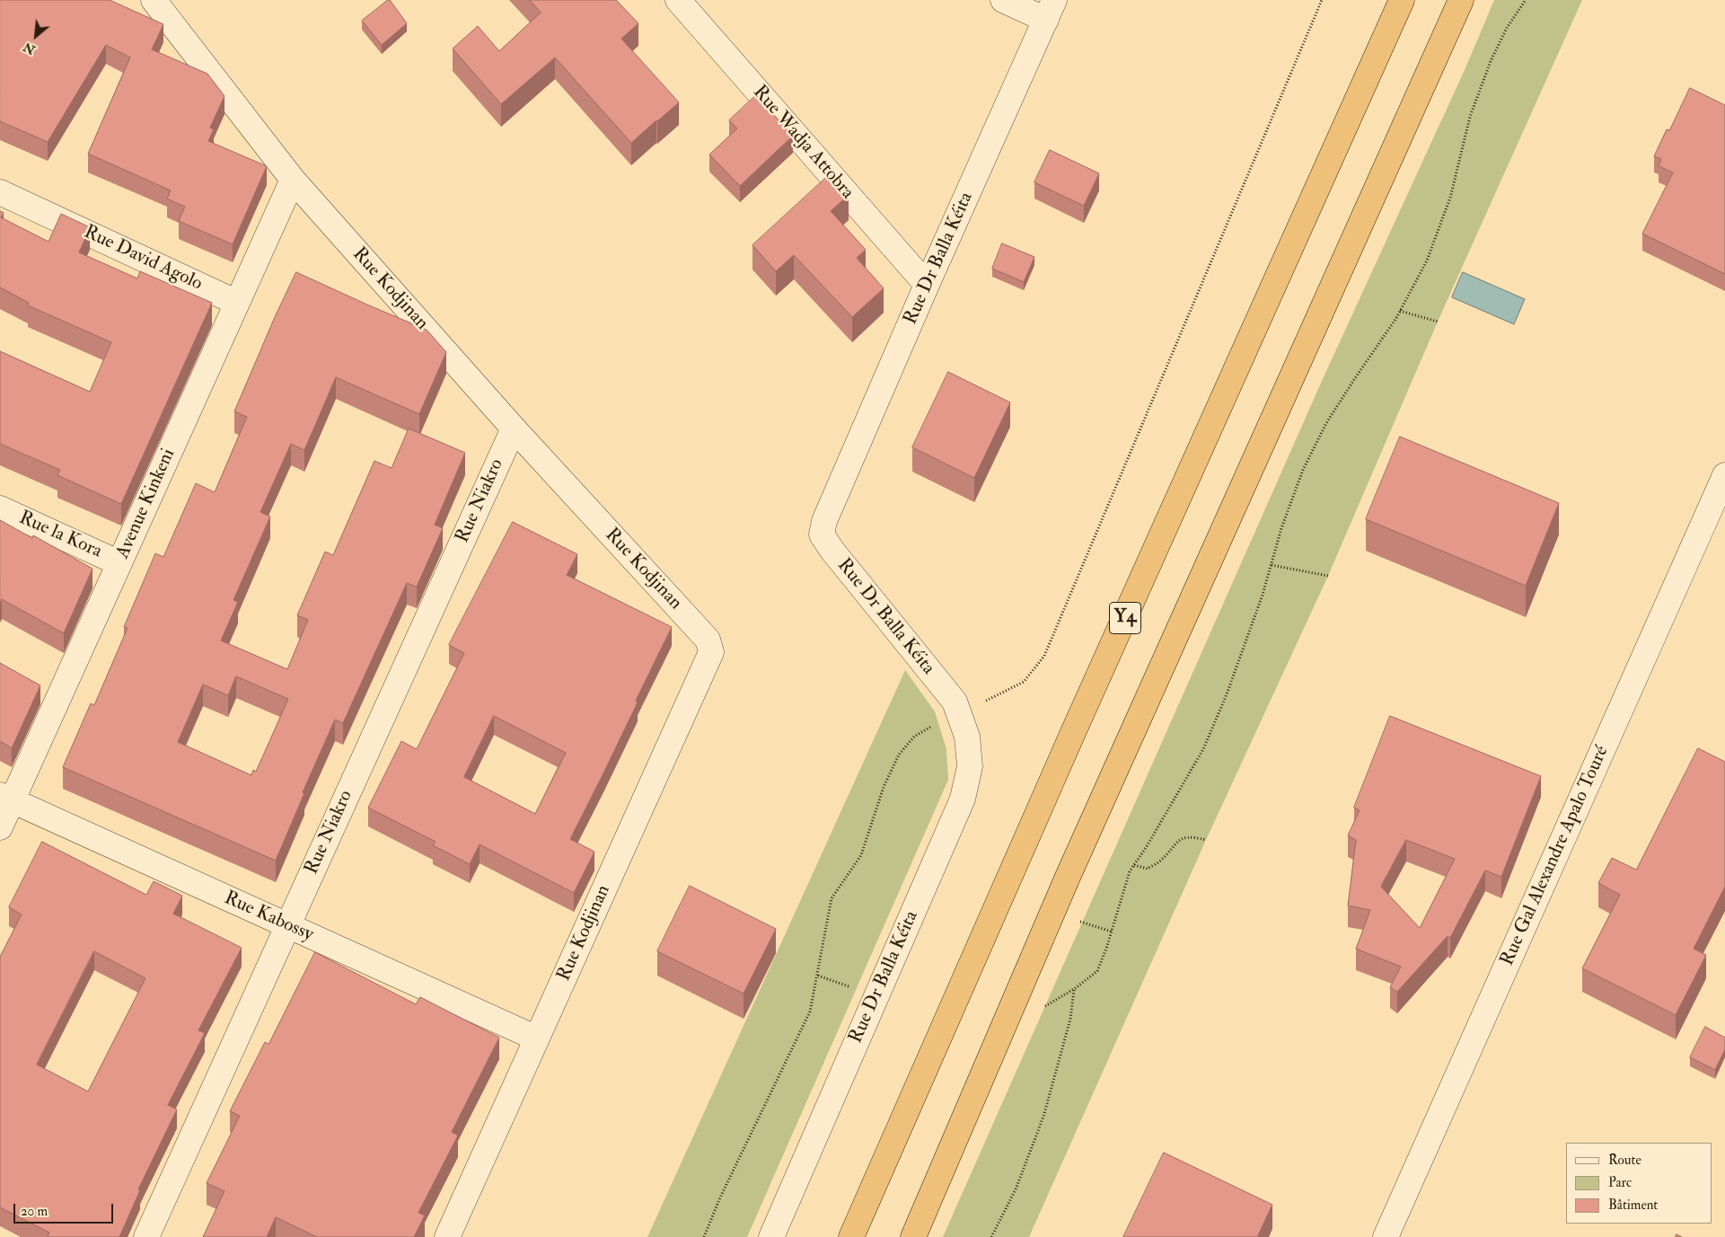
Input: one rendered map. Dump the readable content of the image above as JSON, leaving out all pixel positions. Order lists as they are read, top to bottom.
{
  "streets": {
    "highway": ["Y4"],
    "street": [
      "Rue Wadja Attobra",
      "Rue David Agolo",
      "Rue Dr Balla Kéita",
      "Rue Kodjinan",
      "Rue Niakro",
      "Avenue Kinkeni",
      "Rue la Kora",
      "Rue Gal Alexandre Apalo Touré",
      "Rue Kabossy"
    ]
  },
  "crossings": [
    ["Rue Wadja Attobra", "Rue Dr Balla Kéita"],
    ["Rue David Agolo", "Avenue Kinkeni"],
    ["Rue Kodjinan", "Rue Niakro"],
    ["Rue Kodjinan", "Avenue Kinkeni"],
    ["Rue Kodjinan", "Rue Kabossy"],
    ["Rue Niakro", "Rue Kabossy"],
    ["Avenue Kinkeni", "Rue la Kora"],
    ["Avenue Kinkeni", "Rue Kabossy"]
  ],
  "legend": ["Route", "Parc", "Bâtiment"],
  "scale_bar": "20 m",
  "north": "bottom left"
}
